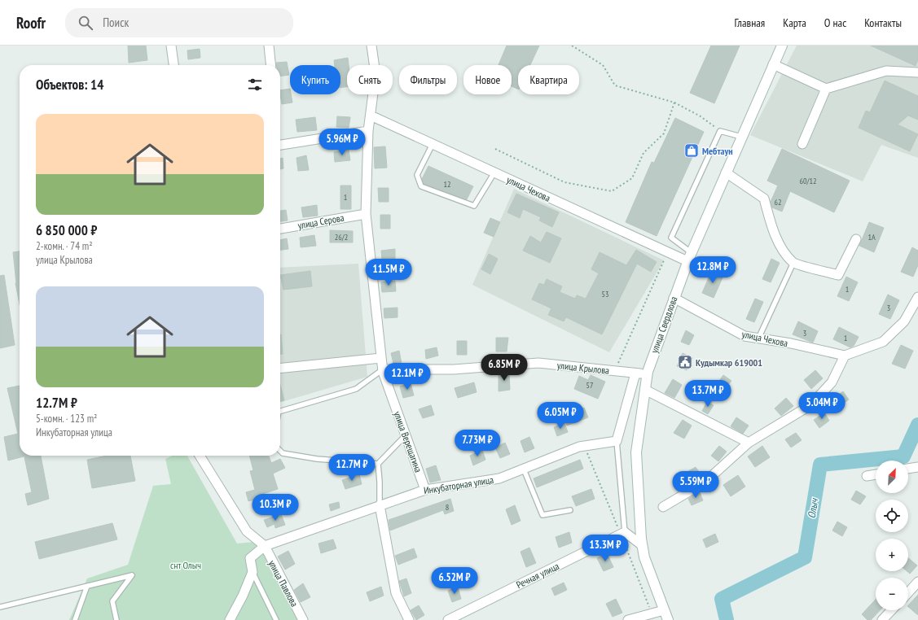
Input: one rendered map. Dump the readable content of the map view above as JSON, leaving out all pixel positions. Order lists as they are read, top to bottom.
{
  "streets": {
    "main road": ["улица Свердлова"],
    "street": [
      "улица Чехова",
      "улица Серова",
      "улица Крылова",
      "улица Верещагина",
      "Инкубаторная улица",
      "Речная улица",
      "улица Павлова"
    ]
  },
  "crossings": [
    ["улица Чехова", "улица Свердлова"],
    ["улица Чехова", "улица Верещагина"],
    ["улица Серова", "улица Верещагина"],
    ["улица Свердлова", "улица Крылова"],
    ["улица Крылова", "улица Верещагина"],
    ["улица Верещагина", "Инкубаторная улица"],
    ["Инкубаторная улица", "улица Павлова"]
  ],
  "water": ["Олыч"],
  "parks": ["снт Олыч"],
  "places": {
    "shop": ["Мебтаун"],
    "public building": ["Кудымкар 619001"]
  },
  "house_numbers": [
    "60/12",
    "12",
    "1",
    "62",
    "26/2",
    "1А",
    "1",
    "53",
    "3",
    "3",
    "1",
    "57",
    "8"
  ],
  "north": "top right",
  "page": {
    "header": "Roofr",
    "search": "Поиск",
    "nav": [
      "Главная",
      "Карта",
      "О нас",
      "Контакты"
    ],
    "chip": [
      "Купить",
      "Снять",
      "Фильтры",
      "Новое",
      "Квартира"
    ],
    "heading": "Объектов: 14",
    "list": [
      {
        "name": "6 850 000 ₽",
        "note": "2-комн. · 74 m² · улица Крылова"
      },
      {
        "name": "12.7M ₽",
        "note": "5-комн. · 123 m² · Инкубаторная улица"
      }
    ],
    "price": [
      "5.96M ₽",
      "12.8M ₽",
      "11.5M ₽",
      "6.85M ₽",
      "12.1M ₽",
      "13.7M ₽",
      "5.04M ₽",
      "6.05M ₽",
      "7.73M ₽",
      "12.7M ₽",
      "5.59M ₽",
      "10.3M ₽",
      "13.3M ₽",
      "6.52M ₽"
    ],
    "map_buttons": ["+", "−"]
  }
}
